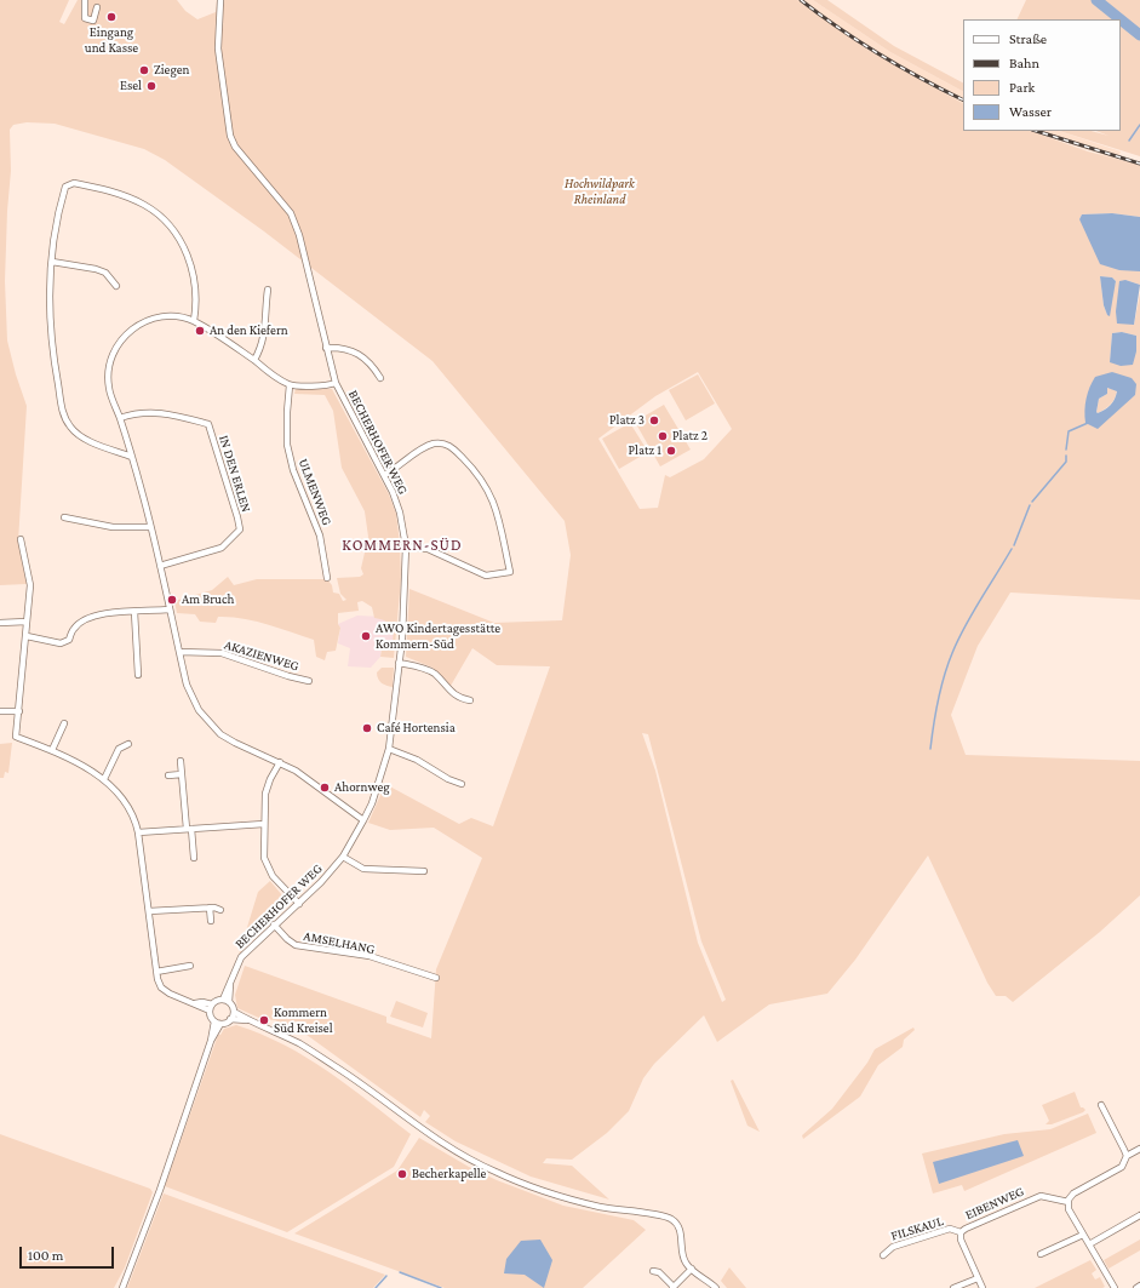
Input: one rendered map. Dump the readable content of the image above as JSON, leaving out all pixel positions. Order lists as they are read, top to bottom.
{
  "streets": {
    "street": [
      "BECHERHOFER WEG",
      "IN DEN ERLEN",
      "ULMENWEG",
      "AKAZIENWEG",
      "AMSELHANG",
      "EIBENWEG",
      "FILSKAUL"
    ]
  },
  "crossings": [
    ["BECHERHOFER WEG", "AMSELHANG"],
    ["EIBENWEG", "FILSKAUL"]
  ],
  "districts": ["KOMMERN-SÜD"],
  "parks": ["Hochwildpark Rheinland"],
  "places": [
    "Eingang und Kasse",
    "Ziegen",
    "Esel",
    "An den Kiefern",
    "Platz 3",
    "Platz 2",
    "Platz 1",
    "Am Bruch",
    "AWO Kindertagesstätte Kommern-Süd",
    "Café Hortensia",
    "Ahornweg",
    "Kommern Süd Kreisel",
    "Becherkapelle"
  ],
  "legend": [
    "Straße",
    "Bahn",
    "Park",
    "Wasser"
  ],
  "scale_bar": "100 m"
}
